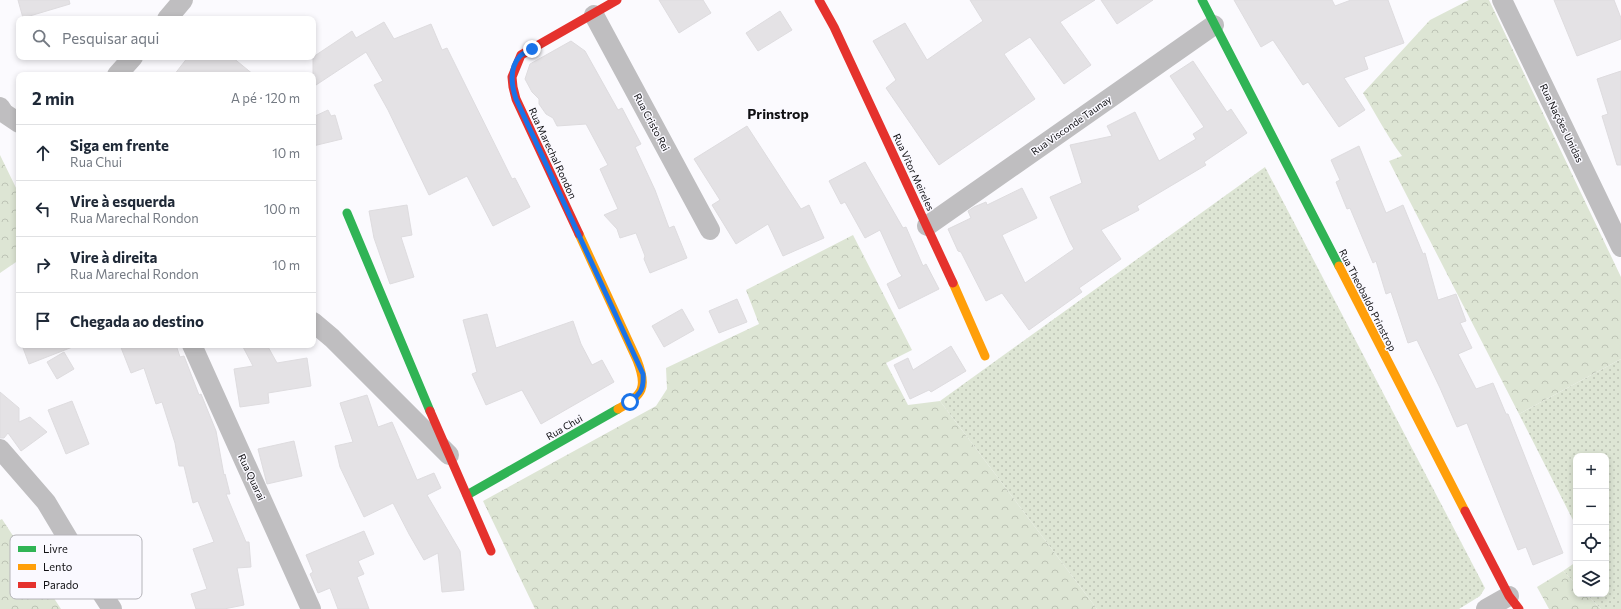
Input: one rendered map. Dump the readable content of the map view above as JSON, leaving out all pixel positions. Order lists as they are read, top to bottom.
{
  "streets": {
    "street": [
      "Rua Cristo Rei",
      "Rua Nações Unidas",
      "Rua Visconde Taunay",
      "Rua Marechal Rondon",
      "Rua Vitor Meireles",
      "Rua Theobaldo Prinstrop",
      "Rua Chui",
      "Rua Quarai"
    ]
  },
  "crossings": [
    ["Rua Cristo Rei", "Rua Marechal Rondon"],
    ["Rua Visconde Taunay", "Rua Vitor Meireles"],
    ["Rua Visconde Taunay", "Rua Theobaldo Prinstrop"],
    ["Rua Marechal Rondon", "Rua Chui"]
  ],
  "districts": ["Prinstrop"],
  "legend": ["Livre", "Lento", "Parado"],
  "page": {
    "search": "Pesquisar aqui",
    "heading": ["2 min", "A pé · 120 m"],
    "list": [
      ["Siga em frente", "Rua Chui", "10 m"],
      ["Vire à esquerda", "Rua Marechal Rondon", "100 m"],
      ["Vire à direita", "Rua Marechal Rondon", "10 m"],
      "Chegada ao destino"
    ],
    "map_buttons": ["+", "−"]
  }
}
